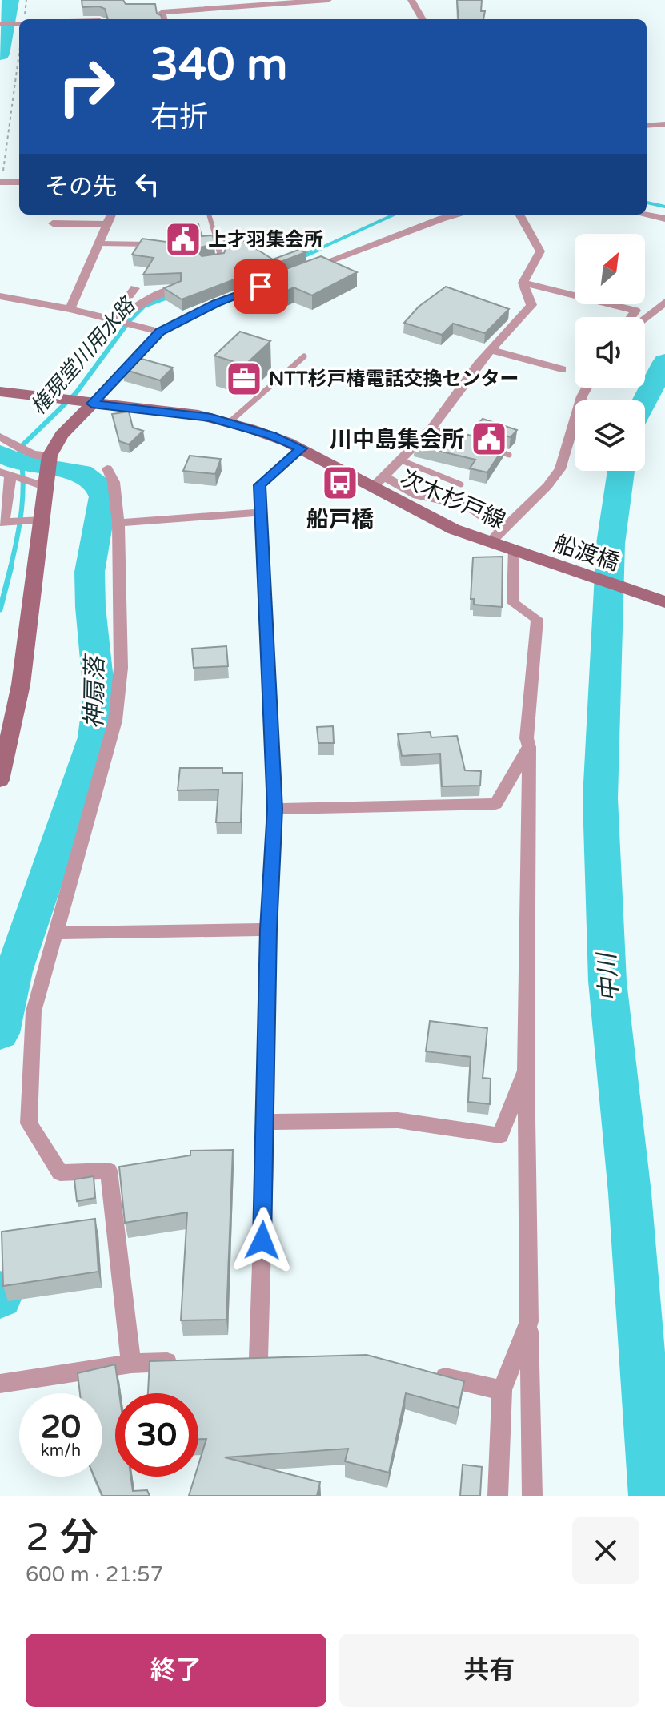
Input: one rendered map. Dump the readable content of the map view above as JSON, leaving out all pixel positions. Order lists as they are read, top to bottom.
{
  "streets": {
    "main road": ["次木杉戸線", "船渡橋"]
  },
  "crossings": [
    ["次木杉戸線", "船渡橋"]
  ],
  "water": ["権現堂川用水路", "神扇落", "中川"],
  "places": {
    "public building": ["上才羽集会所", "川中島集会所"],
    "office": ["NTT杉戸椿電話交換センター"],
    "bus stop": ["船戸橋"]
  },
  "north": "top right",
  "page": {
    "turn": ["340 m", "右折"],
    "then": "その先",
    "speed": "20 km/h",
    "limit": "30",
    "heading": ["2 分", "600 m · 21:57"],
    "buttons": ["終了", "共有"]
  }
}
